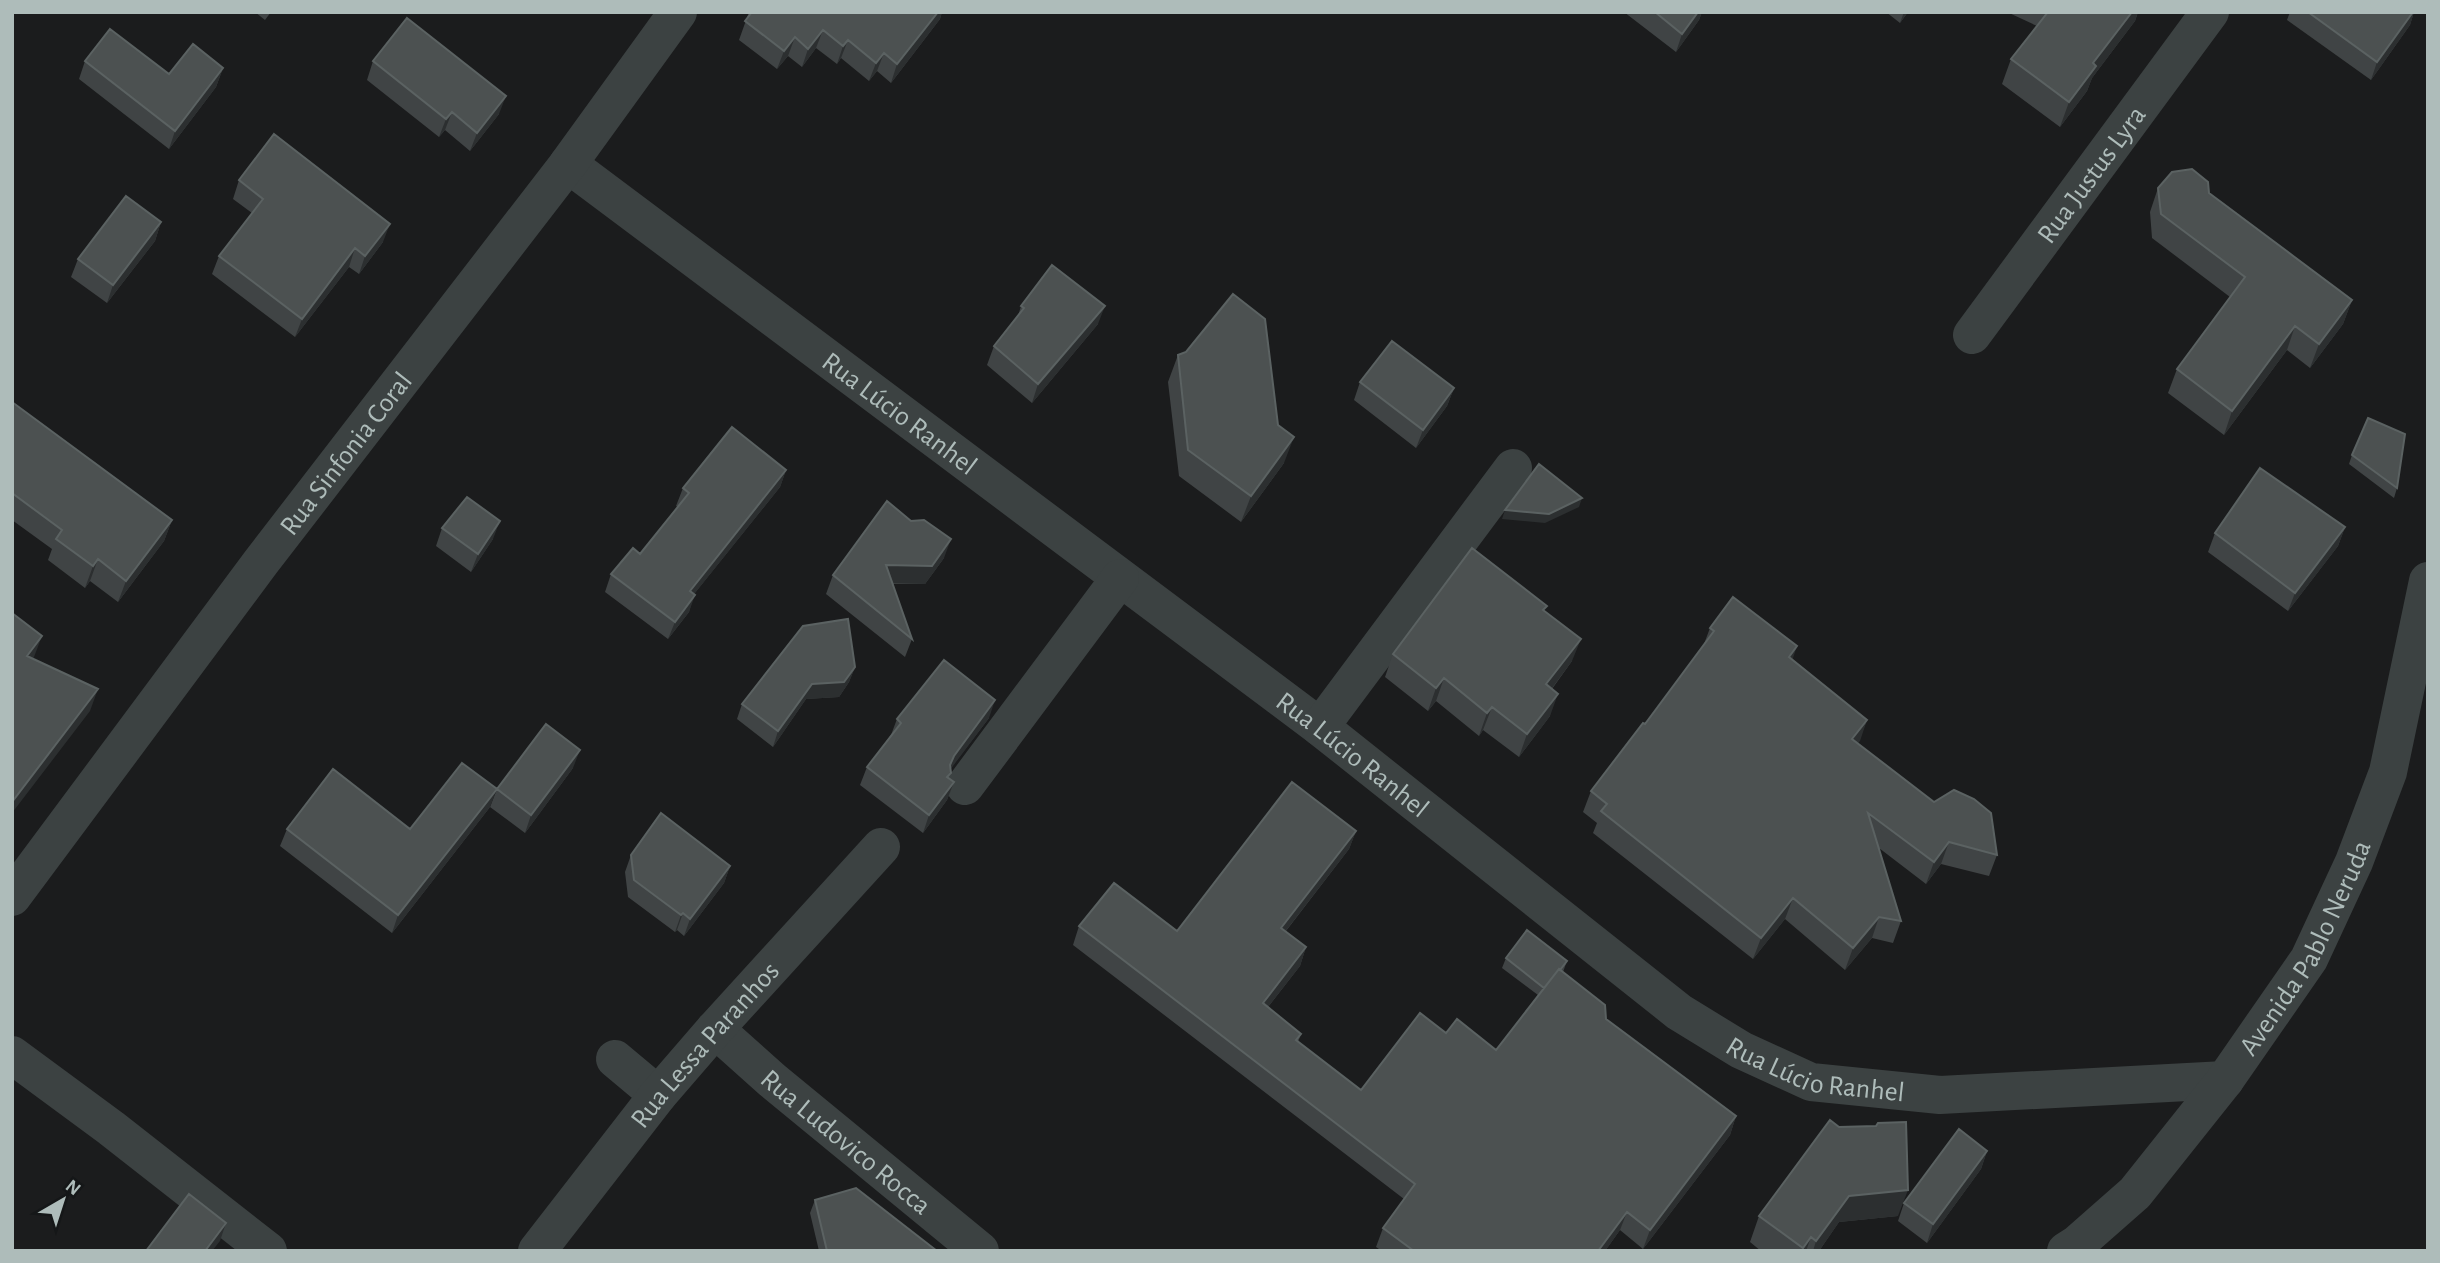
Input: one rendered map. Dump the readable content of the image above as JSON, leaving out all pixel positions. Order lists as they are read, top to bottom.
{
  "streets": {
    "street": [
      "Rua Justus Lyra",
      "Rua Lúcio Ranhel",
      "Rua Sinfonia Coral",
      "Avenida Pablo Neruda",
      "Rua Lessa Paranhos",
      "Rua Ludovico Rocca"
    ]
  },
  "crossings": [
    ["Rua Lúcio Ranhel", "Rua Sinfonia Coral"],
    ["Rua Lúcio Ranhel", "Avenida Pablo Neruda"],
    ["Rua Lessa Paranhos", "Rua Ludovico Rocca"]
  ],
  "north": "top right"
}
